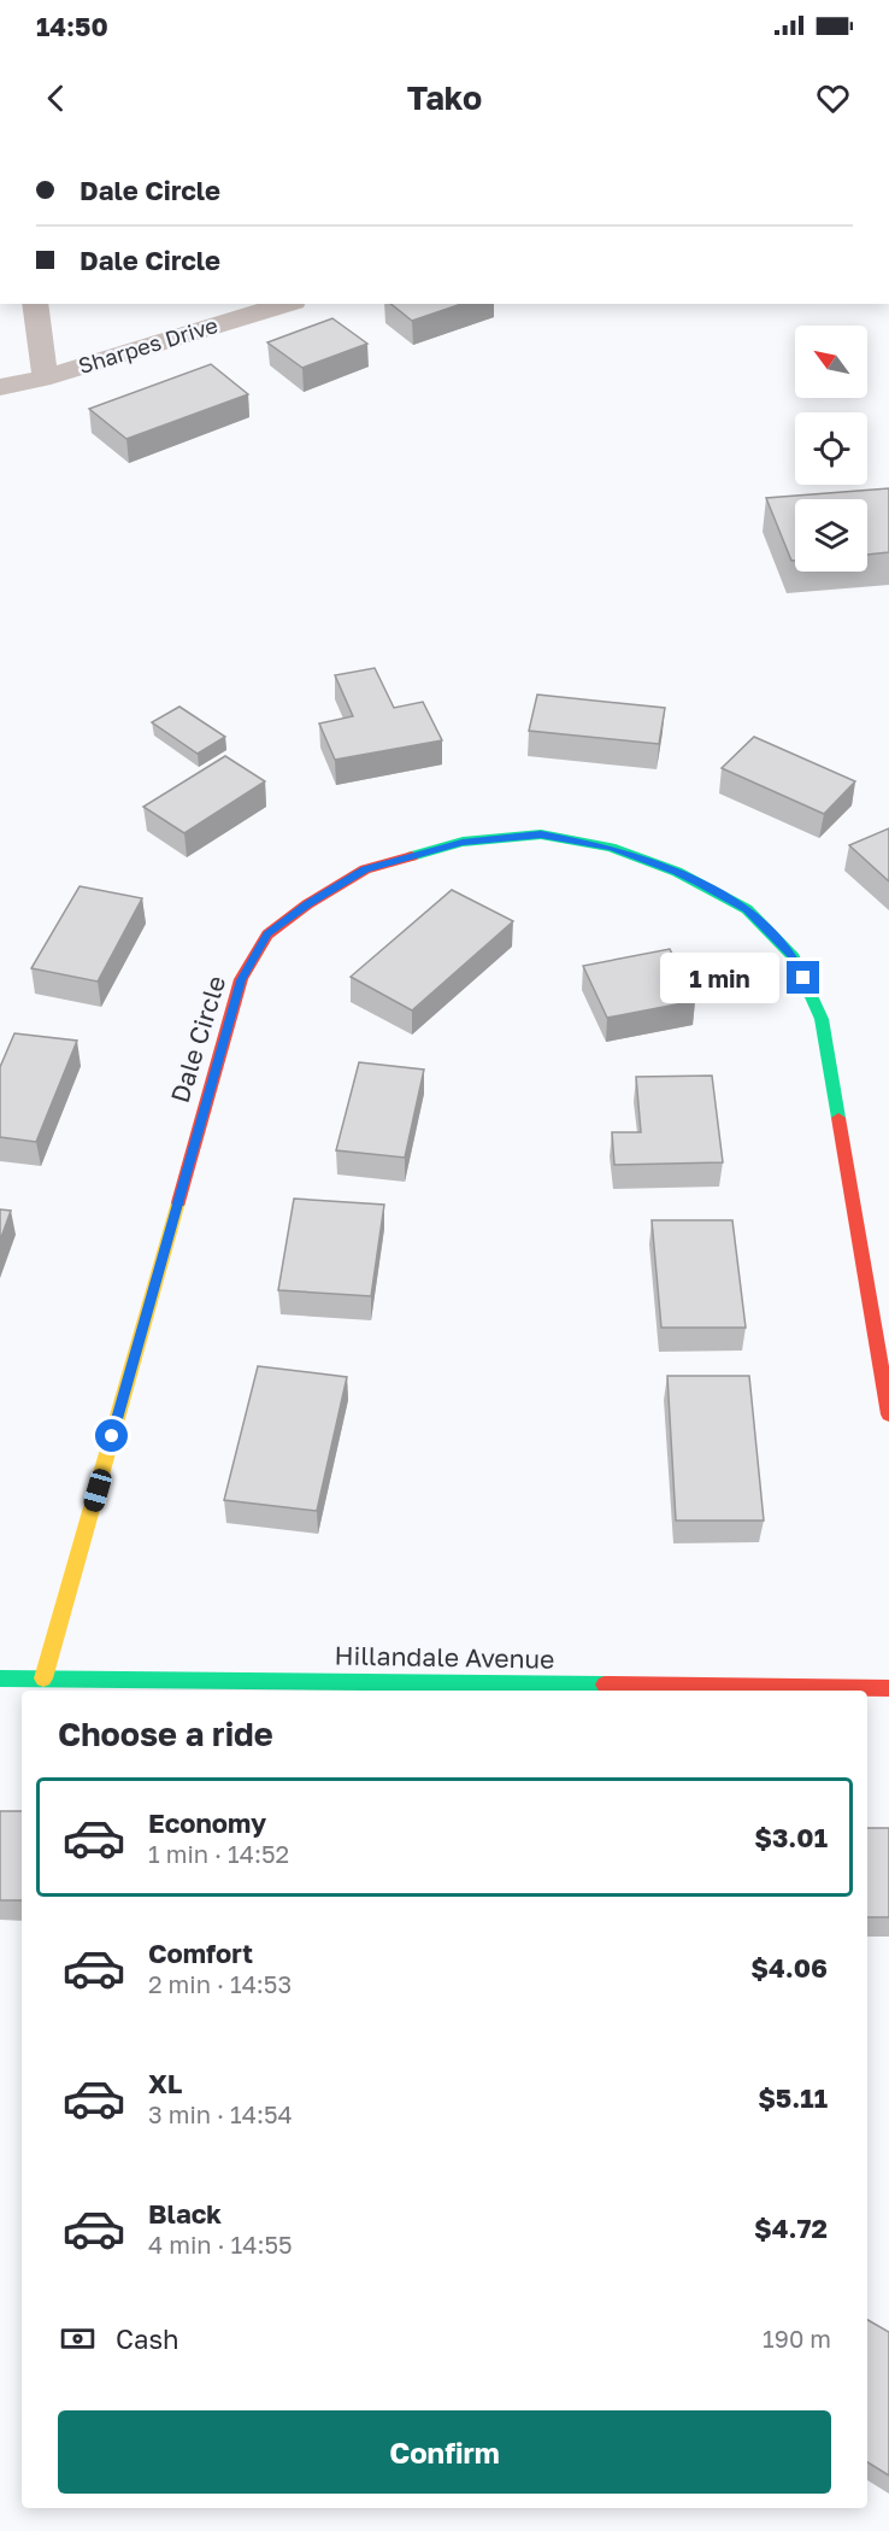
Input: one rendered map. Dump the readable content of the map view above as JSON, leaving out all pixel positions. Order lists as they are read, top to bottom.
{
  "streets": {
    "street": ["Sharpes Drive", "Dale Circle", "Hillandale Avenue"]
  },
  "crossings": [
    ["Dale Circle", "Hillandale Avenue"]
  ],
  "north": "top left",
  "page": {
    "status": "14:50",
    "header": "Tako",
    "banner": ["Dale Circle", "Dale Circle"],
    "bubble": "1 min",
    "heading": "Choose a ride",
    "list": [
      {
        "name": "Economy",
        "note": "1 min · 14:52",
        "value": "$3.01"
      },
      {
        "name": "Comfort",
        "note": "2 min · 14:53",
        "value": "$4.06"
      },
      {
        "name": "XL",
        "note": "3 min · 14:54",
        "value": "$5.11"
      },
      {
        "name": "Black",
        "note": "4 min · 14:55",
        "value": "$4.72"
      }
    ],
    "pay": ["Cash", "190 m"],
    "buttons": "Confirm"
  }
}
